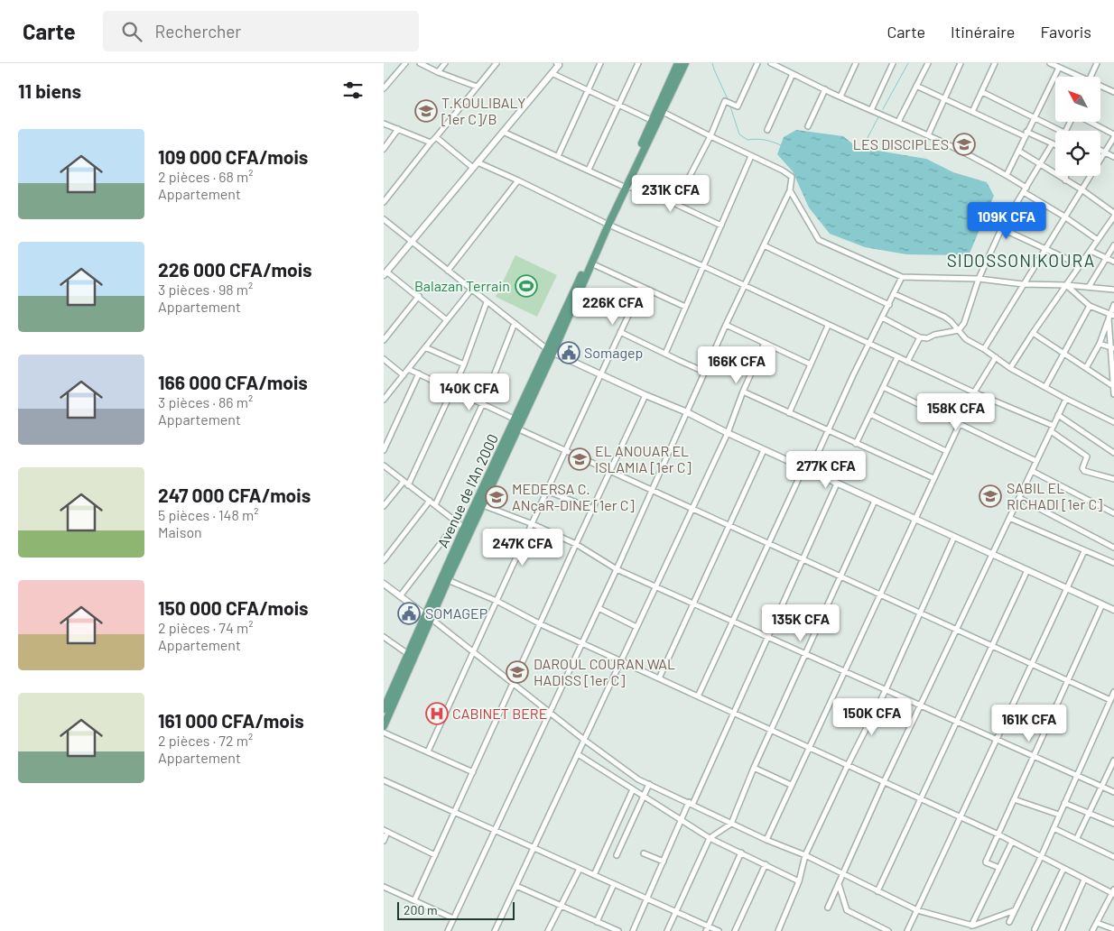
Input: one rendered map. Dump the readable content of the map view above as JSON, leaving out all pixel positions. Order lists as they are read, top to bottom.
{
  "streets": {
    "main road": ["Avenue de l'An 2000"]
  },
  "districts": ["SIDOSSONIKOURA"],
  "places": {
    "school or university": [
      "T.KOULIBALY [1er C]/B",
      "LES DISCIPLES",
      "EL ANOUAR EL ISLAMIA [1er C]",
      "SABIL EL RICHADI [1er C]",
      "MEDERSA C. ANçaR-DINE [1er C]",
      "DAROUL COURAN WAL HADISS [1er C]"
    ],
    "sports": ["Balazan Terrain"],
    "public building": ["Somagep", "SOMAGEP"],
    "hospital": ["CABINET BERE"]
  },
  "scale_bar": "200 m",
  "north": "top left",
  "page": {
    "header": "Carte",
    "search": "Rechercher",
    "nav": ["Carte", "Itinéraire", "Favoris"],
    "heading": "11 biens",
    "list": [
      {
        "name": "109 000 CFA/mois",
        "note": "2 pièces · 68 m² · Appartement"
      },
      {
        "name": "226 000 CFA/mois",
        "note": "3 pièces · 98 m² · Appartement"
      },
      {
        "name": "166 000 CFA/mois",
        "note": "3 pièces · 86 m² · Appartement"
      },
      {
        "name": "247 000 CFA/mois",
        "note": "5 pièces · 148 m² · Maison"
      },
      {
        "name": "150 000 CFA/mois",
        "note": "2 pièces · 74 m² · Appartement"
      },
      {
        "name": "161 000 CFA/mois",
        "note": "2 pièces · 72 m² · Appartement"
      }
    ],
    "price": [
      "231K CFA",
      "109K CFA",
      "226K CFA",
      "166K CFA",
      "140K CFA",
      "158K CFA",
      "277K CFA",
      "247K CFA",
      "135K CFA",
      "150K CFA",
      "161K CFA"
    ],
    "scale": "200 m"
  }
}
